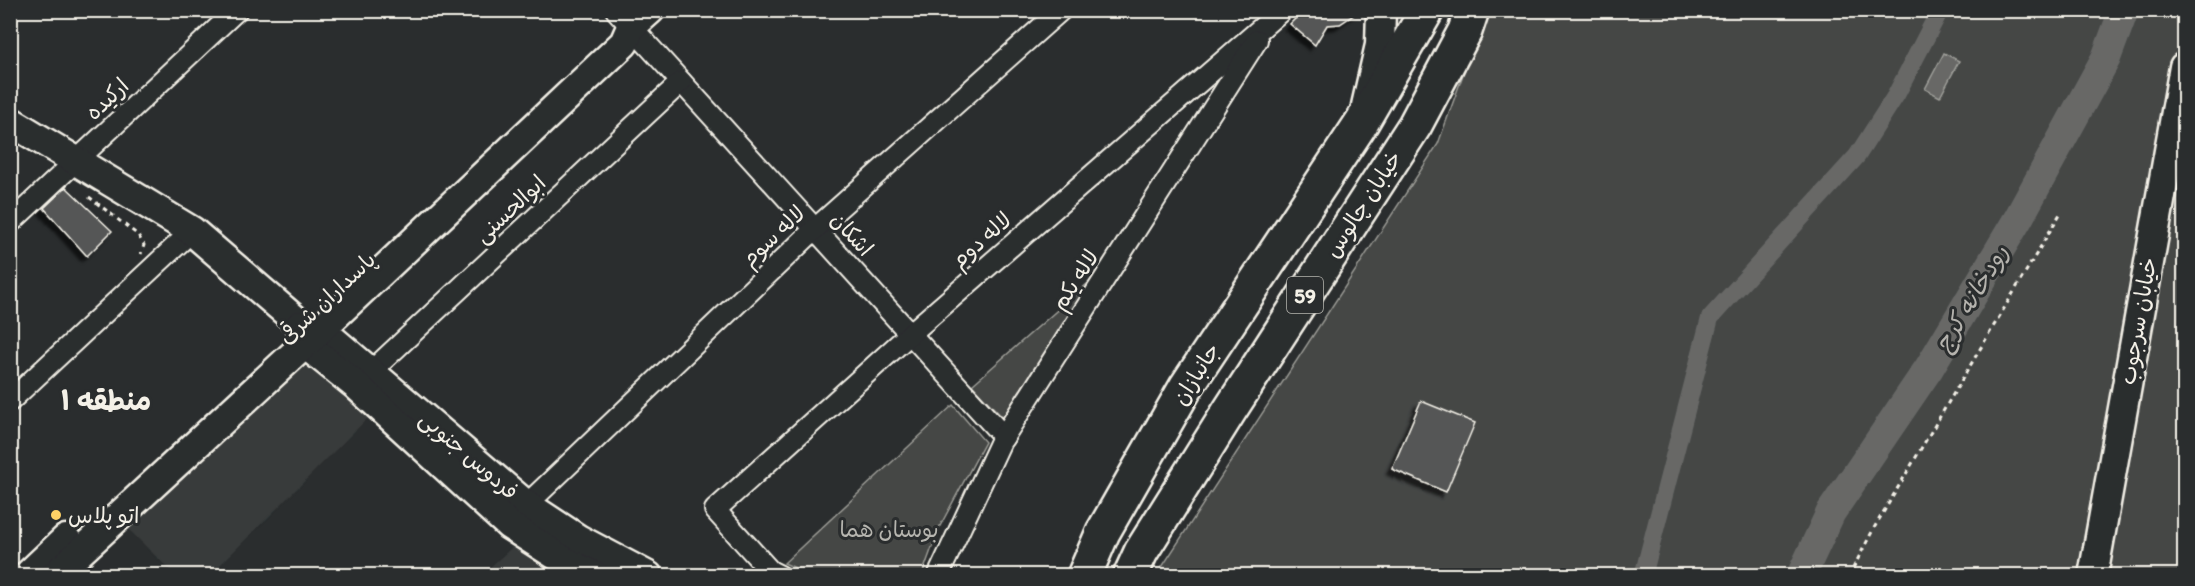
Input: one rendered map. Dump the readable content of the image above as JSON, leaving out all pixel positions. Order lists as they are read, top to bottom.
{
  "streets": {
    "highway": ["خیابان چالوس", "59", "جانبازان"],
    "street": [
      "ارکیده",
      "ابوالحسنی",
      "اشکان",
      "لاله سوم",
      "لاله دوم",
      "لاله یکم",
      "پاسداران شرقی",
      "خیابان سرجوب",
      "فردوس جنوبی"
    ]
  },
  "crossings": [
    ["ارکیده", "فردوس جنوبی"],
    ["خیابان چالوس", "جانبازان"],
    ["ابوالحسنی", "اشکان"],
    ["ابوالحسنی", "فردوس جنوبی"],
    ["اشکان", "لاله سوم"],
    ["اشکان", "لاله دوم"],
    ["اشکان", "لاله یکم"],
    ["اشکان", "پاسداران شرقی"],
    ["لاله سوم", "فردوس جنوبی"],
    ["لاله دوم", "لاله یکم"],
    ["پاسداران شرقی", "فردوس جنوبی"]
  ],
  "districts": ["منطقه ۱"],
  "water": ["رودخانه کرج"],
  "parks": ["بوستان هما"],
  "places": ["اتو پلاس"]
}
